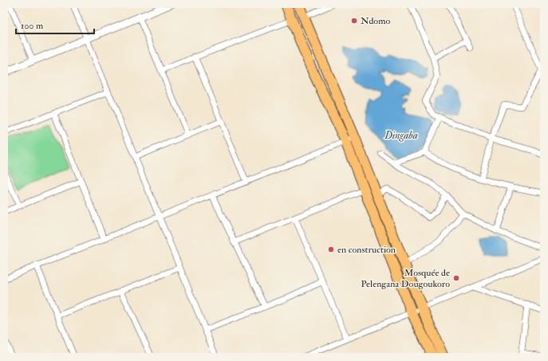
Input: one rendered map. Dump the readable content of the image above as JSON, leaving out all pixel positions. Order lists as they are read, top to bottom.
{
  "water": ["Dingaba"],
  "places": ["Ndomo", "en construction", "Mosquée de Pelengana Dougoukoro"],
  "scale_bar": "100 m"
}
